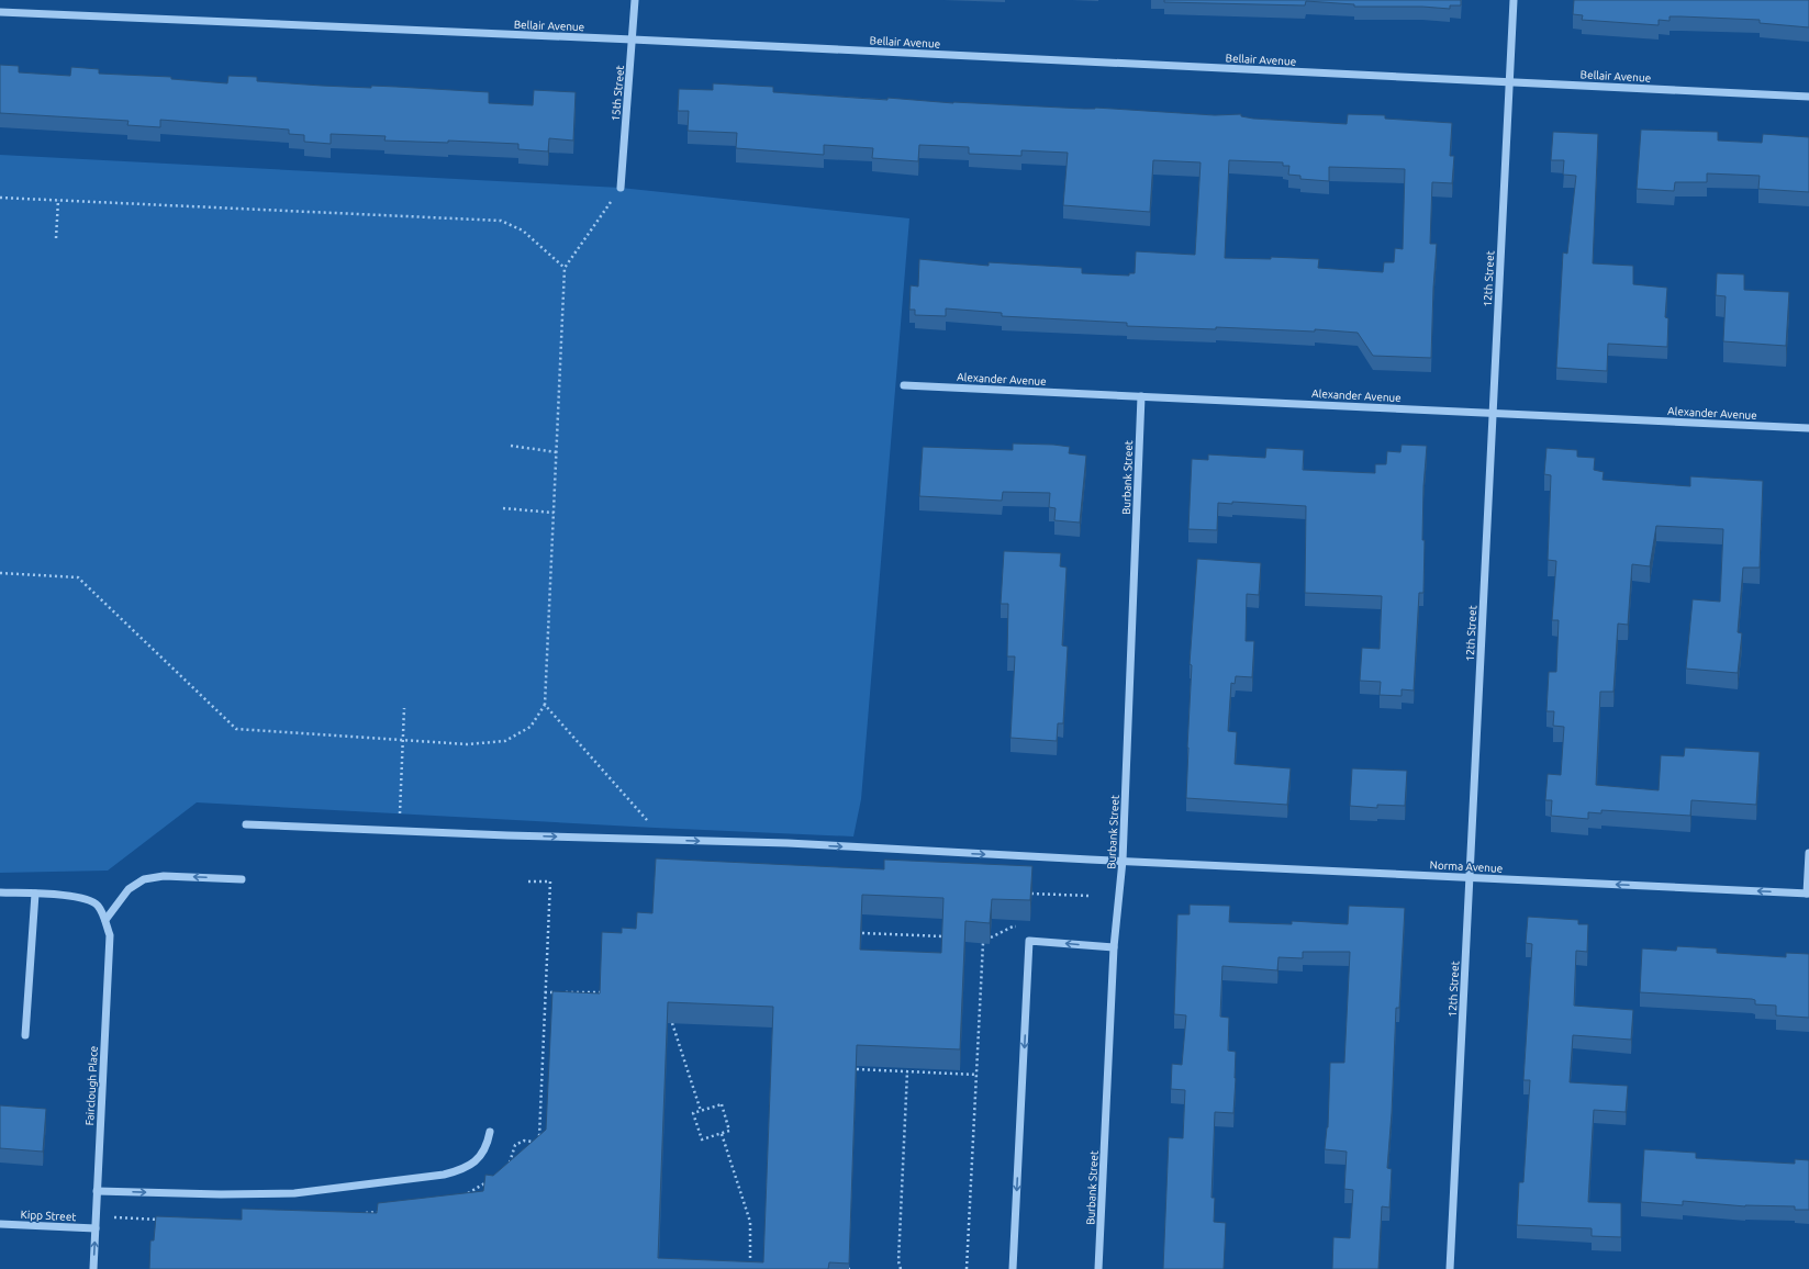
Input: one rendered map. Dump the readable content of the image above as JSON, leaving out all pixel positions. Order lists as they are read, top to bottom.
{
  "streets": {
    "street": [
      "Bellair Avenue",
      "15th Street",
      "12th Street",
      "Alexander Avenue",
      "Burbank Street",
      "Norma Avenue",
      "Fairclough Place",
      "Kipp Street"
    ]
  },
  "crossings": [
    ["Bellair Avenue", "15th Street"],
    ["Bellair Avenue", "12th Street"],
    ["12th Street", "Alexander Avenue"],
    ["12th Street", "Norma Avenue"],
    ["Alexander Avenue", "Burbank Street"],
    ["Burbank Street", "Norma Avenue"],
    ["Fairclough Place", "Kipp Street"]
  ]
}
